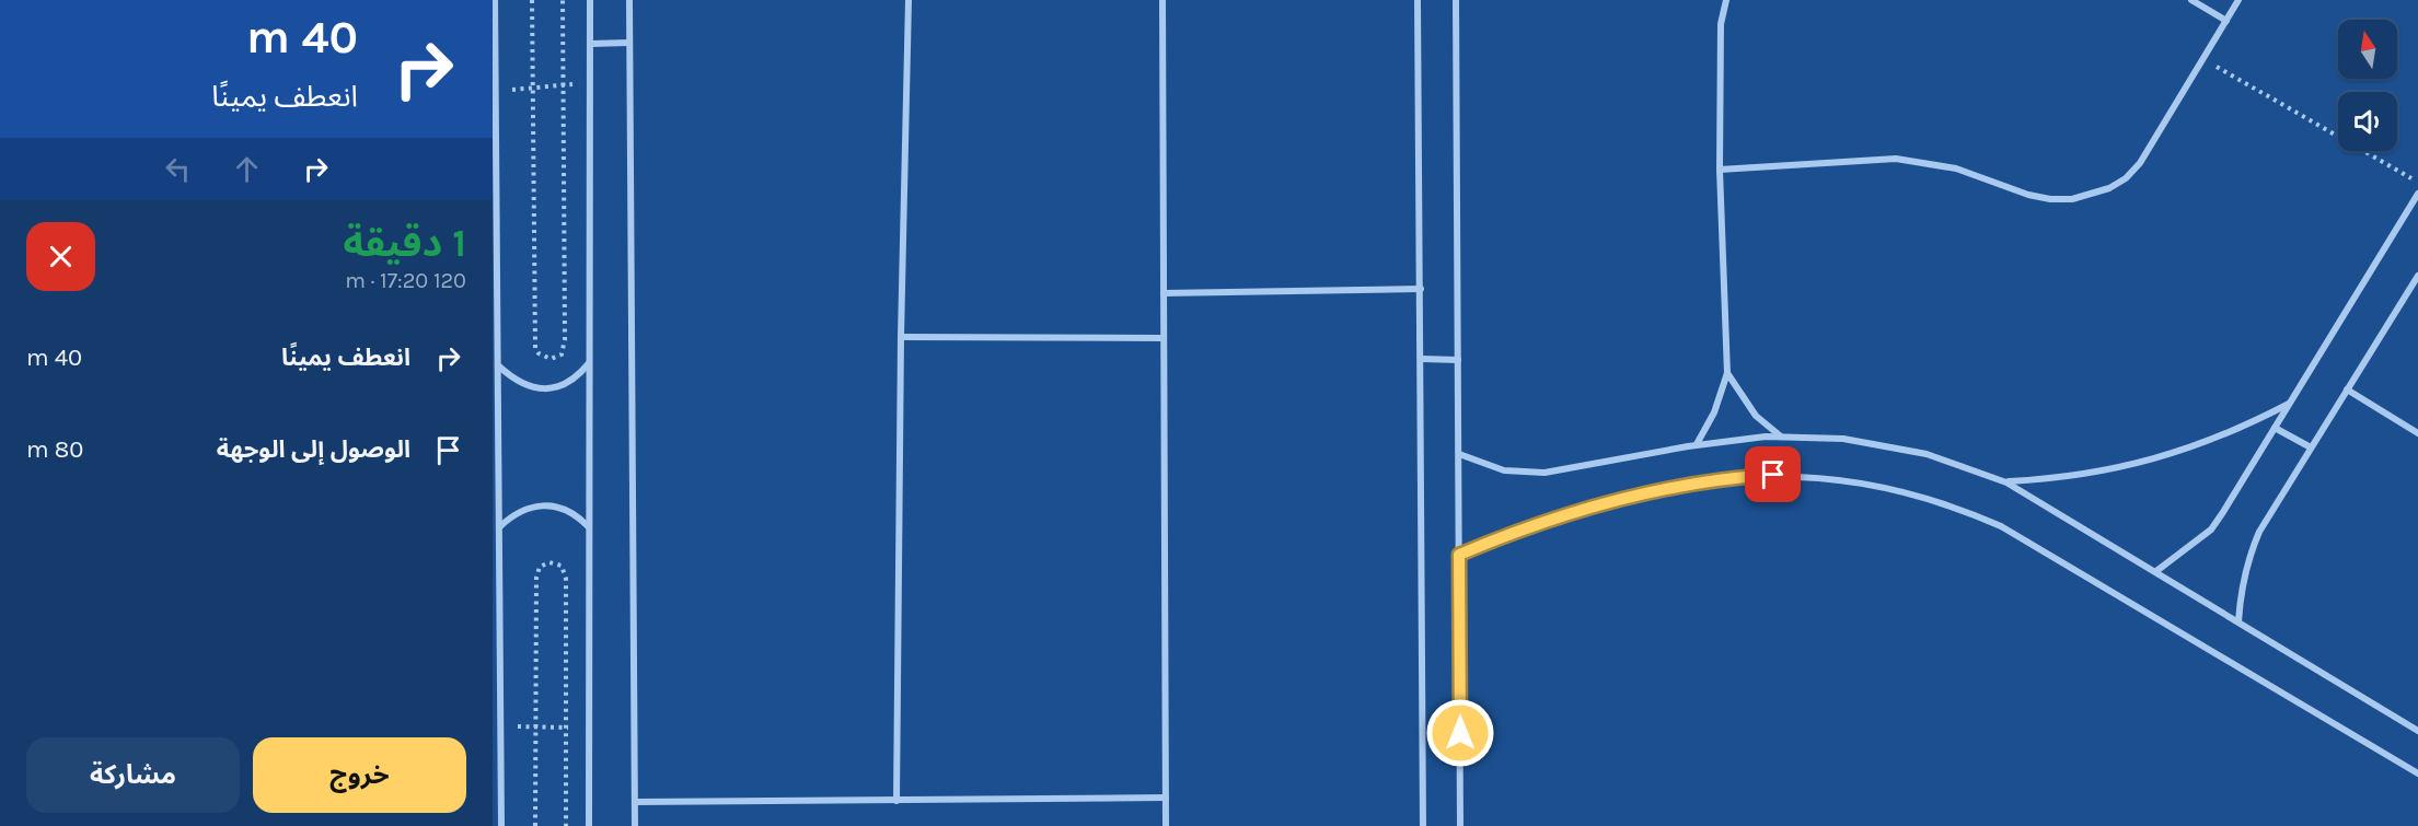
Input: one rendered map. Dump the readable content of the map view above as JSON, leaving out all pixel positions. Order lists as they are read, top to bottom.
{
  "north": "top",
  "page": {
    "turn": ["40 m", "انعطف يمينًا"],
    "heading": ["1 دقيقة", "120 m · 17:20"],
    "list": [
      {
        "name": "انعطف يمينًا",
        "value": "40 m"
      },
      {
        "name": "الوصول إلى الوجهة",
        "value": "80 m"
      }
    ],
    "buttons": ["خروج", "مشاركة"]
  }
}
